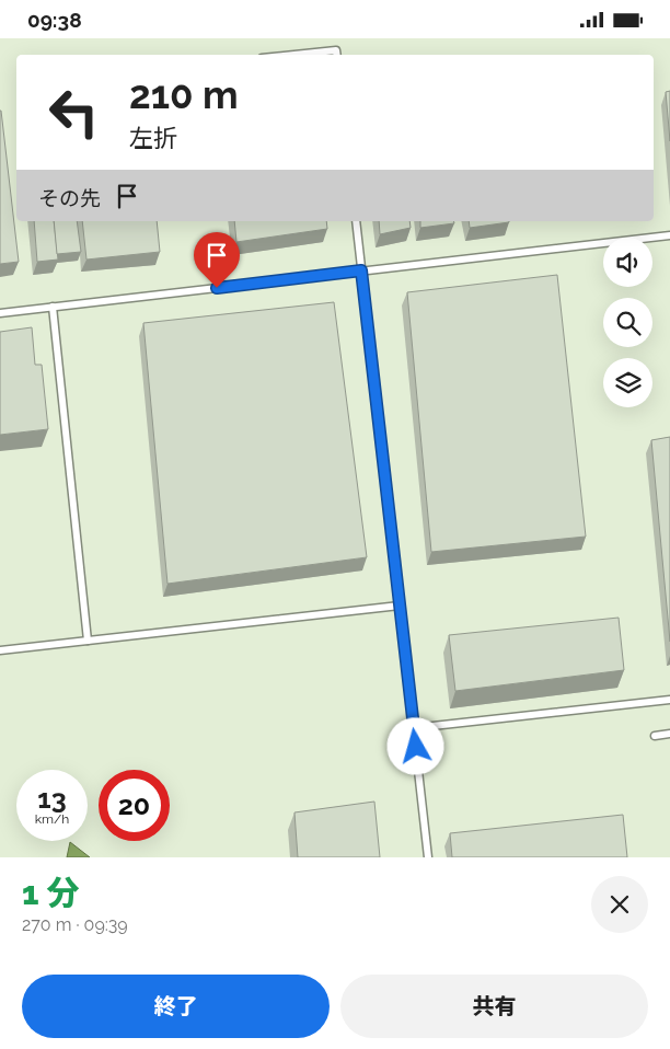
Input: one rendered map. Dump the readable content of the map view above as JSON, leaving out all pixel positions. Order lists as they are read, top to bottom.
{
  "page": {
    "status": "09:38",
    "turn": ["210 m", "左折"],
    "then": "その先",
    "speed": "13 km/h",
    "limit": "20",
    "heading": ["1 分", "270 m · 09:39"],
    "buttons": ["終了", "共有"]
  }
}
